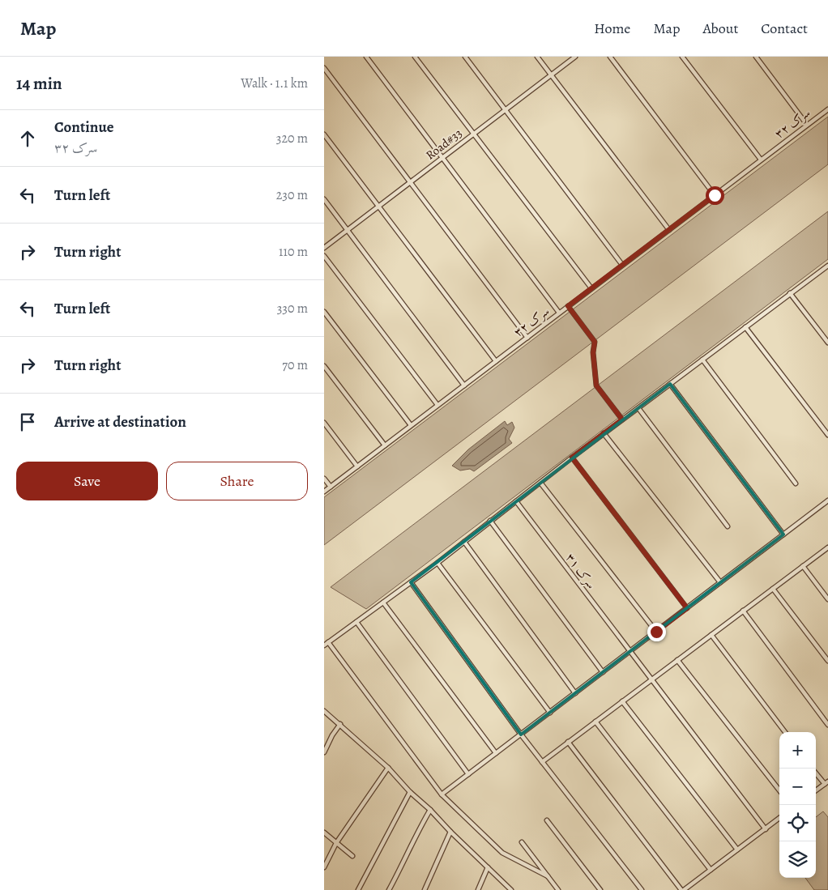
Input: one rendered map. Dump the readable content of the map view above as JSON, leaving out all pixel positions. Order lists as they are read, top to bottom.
{
  "streets": {
    "street": ["سرک ۳۲", "Road#33", "سرک ۳۱"]
  },
  "page": {
    "header": "Map",
    "nav": [
      "Home",
      "Map",
      "About",
      "Contact"
    ],
    "heading": ["14 min", "Walk · 1.1 km"],
    "list": [
      ["Continue", "سرک ۳۲", "320 m"],
      ["Turn left", "230 m"],
      ["Turn right", "110 m"],
      ["Turn left", "330 m"],
      ["Turn right", "70 m"],
      "Arrive at destination"
    ],
    "buttons": ["Save", "Share"],
    "map_buttons": ["+", "−"]
  }
}
